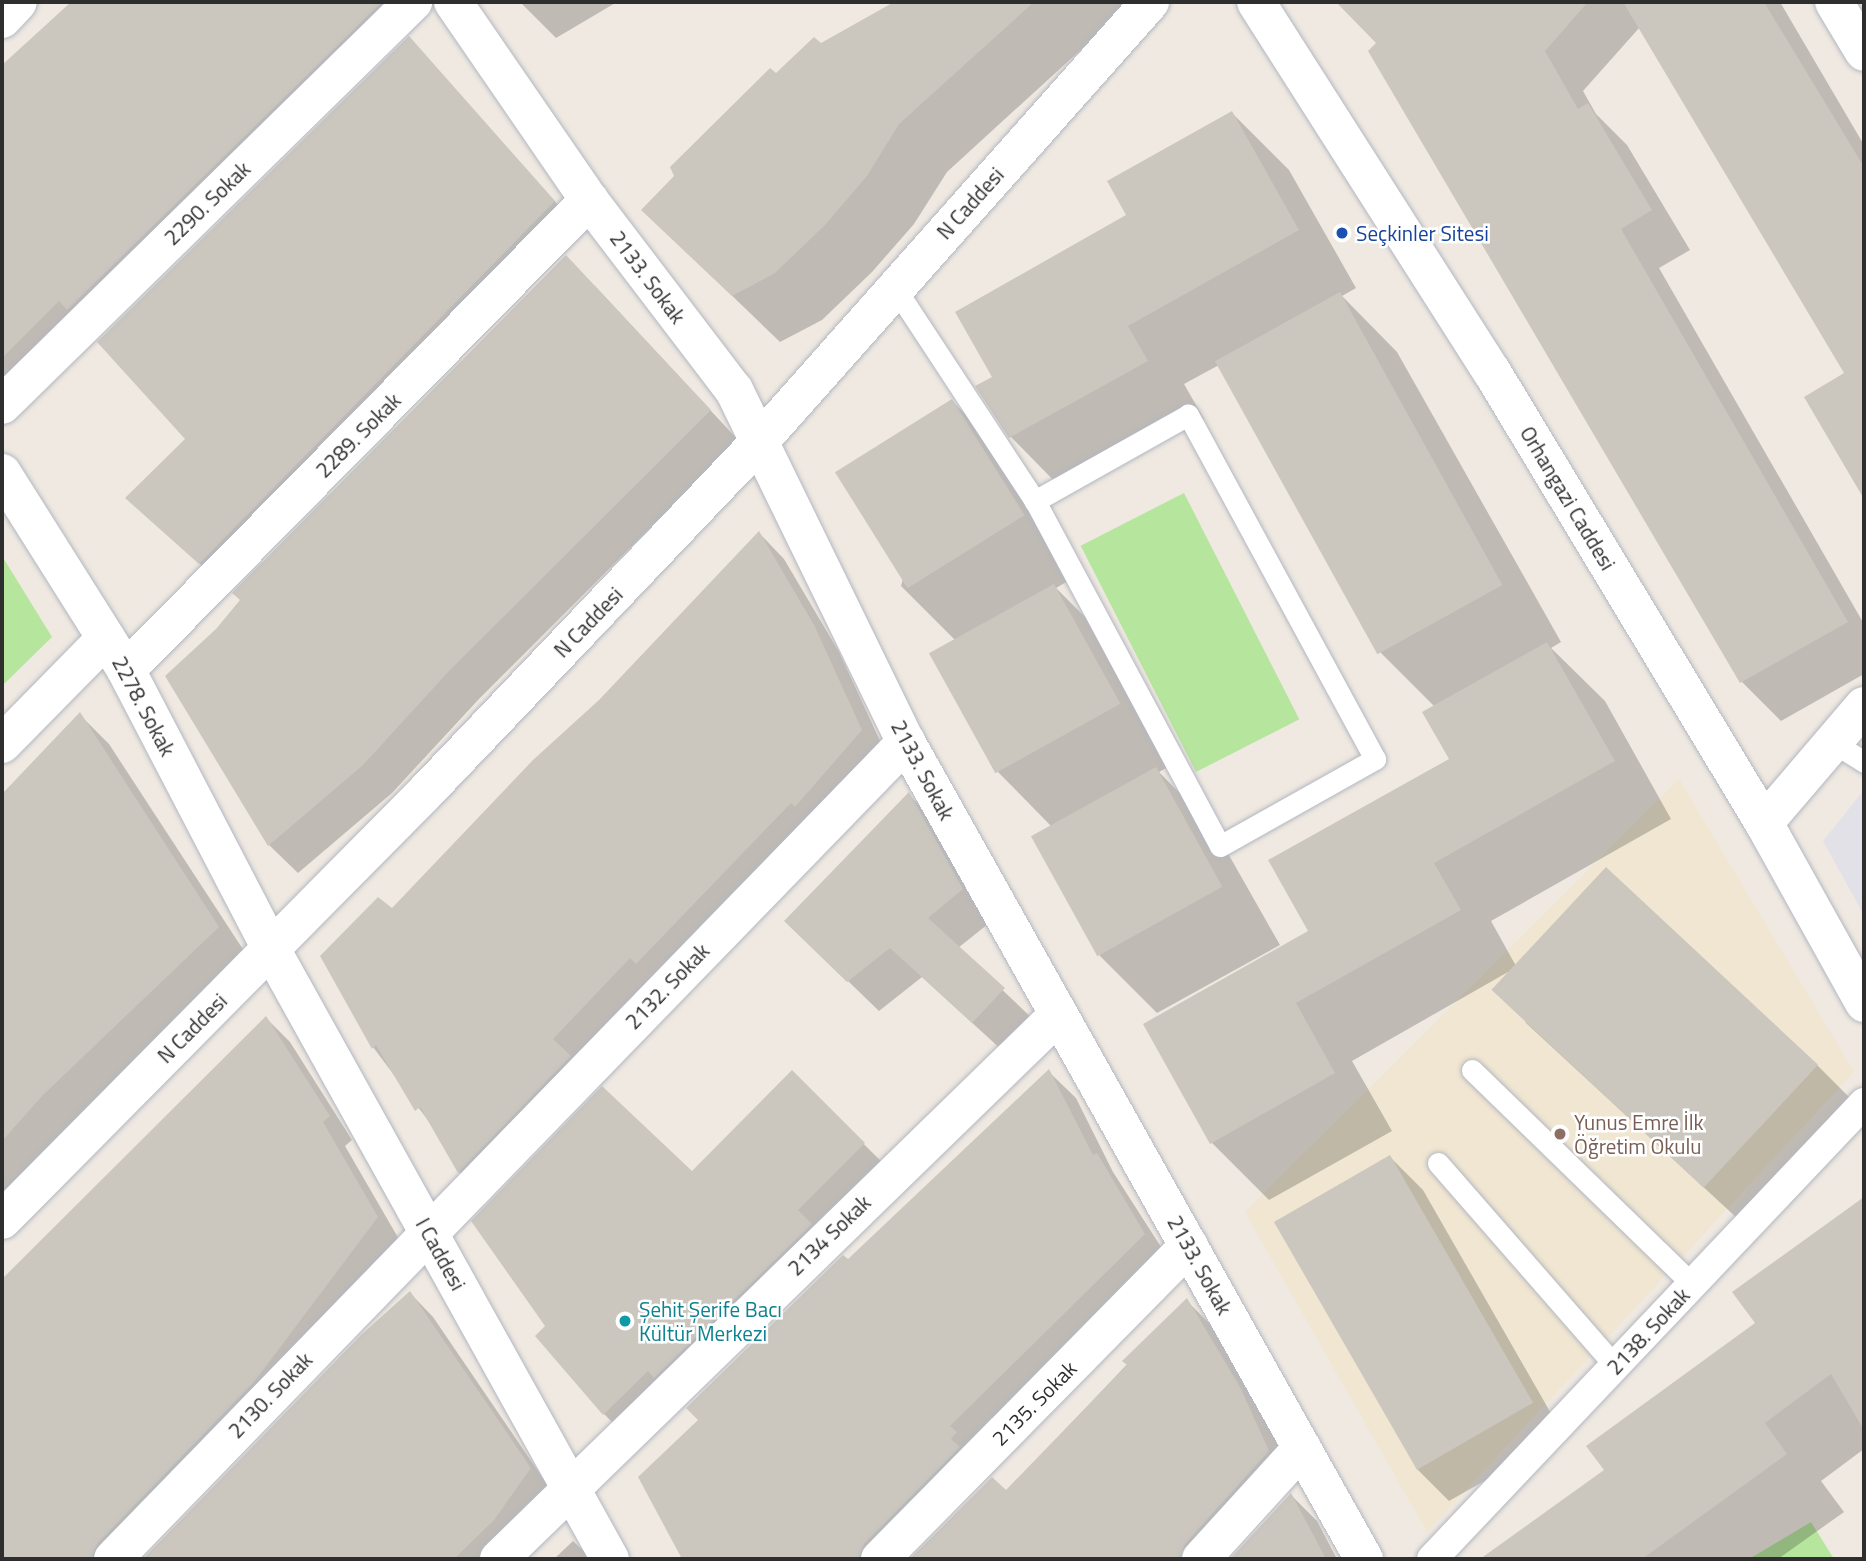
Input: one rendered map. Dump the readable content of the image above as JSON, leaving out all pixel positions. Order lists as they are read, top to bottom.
{
  "streets": {
    "street": [
      "2290. Sokak",
      "N Caddesi",
      "2133. Sokak",
      "2289. Sokak",
      "Orhangazi Caddesi",
      "2278. Sokak",
      "2132. Sokak",
      "2134 Sokak",
      "I Caddesi",
      "2138. Sokak",
      "2130. Sokak",
      "2135. Sokak"
    ]
  },
  "crossings": [
    ["N Caddesi", "2133. Sokak"],
    ["N Caddesi", "2278. Sokak"],
    ["N Caddesi", "I Caddesi"],
    ["2133. Sokak", "2289. Sokak"],
    ["2133. Sokak", "2132. Sokak"],
    ["2133. Sokak", "2134 Sokak"],
    ["2133. Sokak", "2135. Sokak"],
    ["2289. Sokak", "2278. Sokak"],
    ["2278. Sokak", "I Caddesi"],
    ["2132. Sokak", "I Caddesi"],
    ["2132. Sokak", "2130. Sokak"],
    ["2134 Sokak", "I Caddesi"],
    ["I Caddesi", "2130. Sokak"]
  ],
  "places": ["Seçkinler Sitesi", "Yunus Emre İlk Öğretim Okulu", "Şehit Şerife Bacı Kültür Merkezi"]
}
